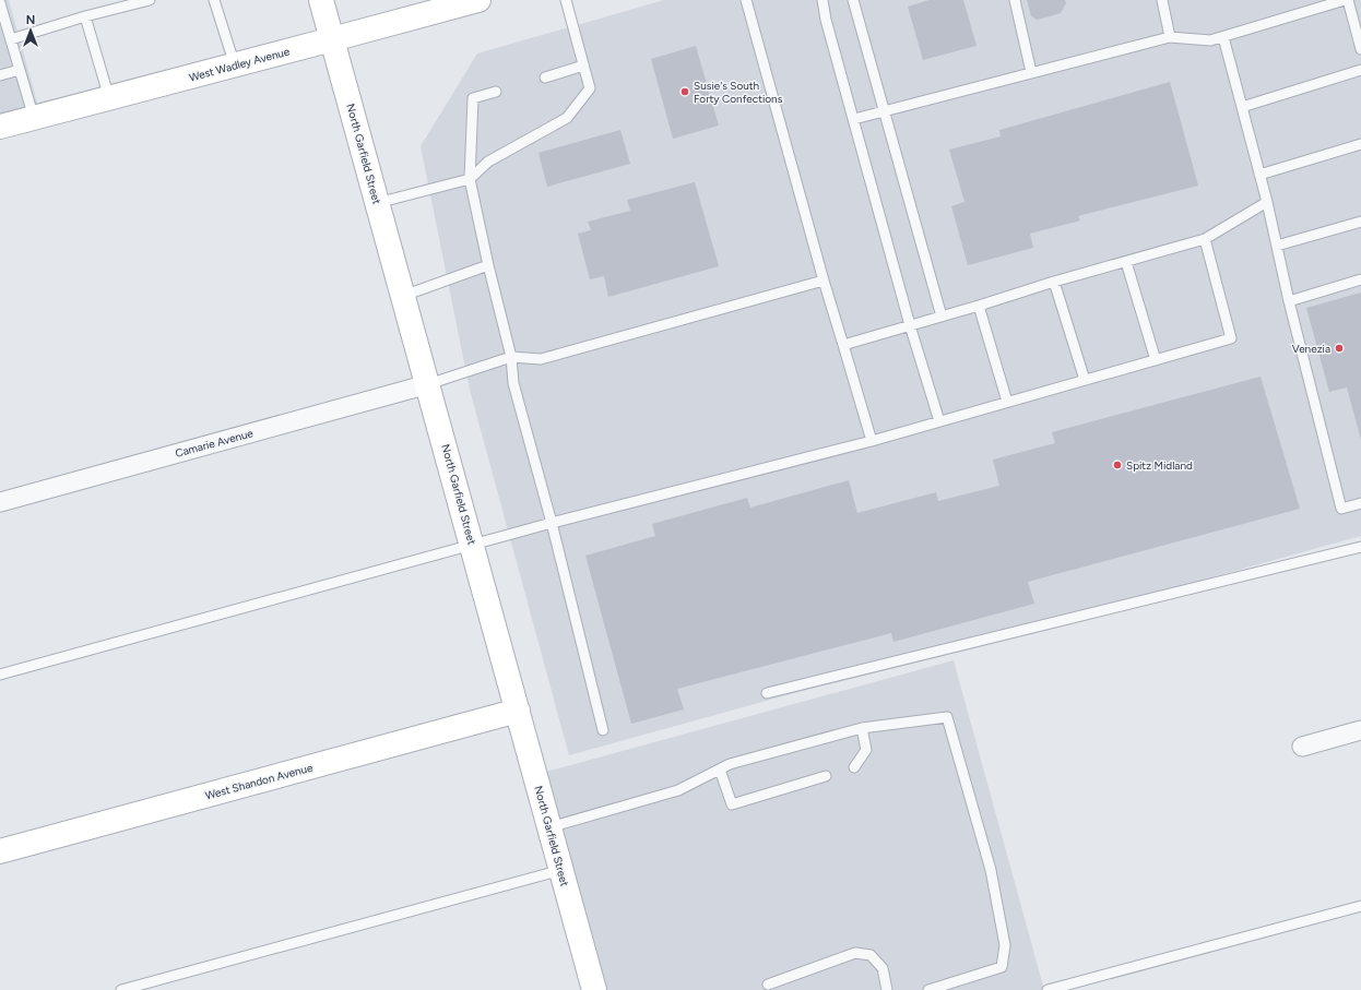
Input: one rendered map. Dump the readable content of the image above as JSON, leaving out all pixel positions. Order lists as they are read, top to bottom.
{
  "streets": {
    "main road": ["West Wadley Avenue", "North Garfield Street", "West Shandon Avenue"],
    "street": ["Camarie Avenue"]
  },
  "crossings": [
    ["West Wadley Avenue", "North Garfield Street"],
    ["North Garfield Street", "Camarie Avenue"],
    ["North Garfield Street", "West Shandon Avenue"]
  ],
  "places": ["Susie's South Forty Confections", "Venezia", "Spitz Midland"],
  "north": "top"
}
